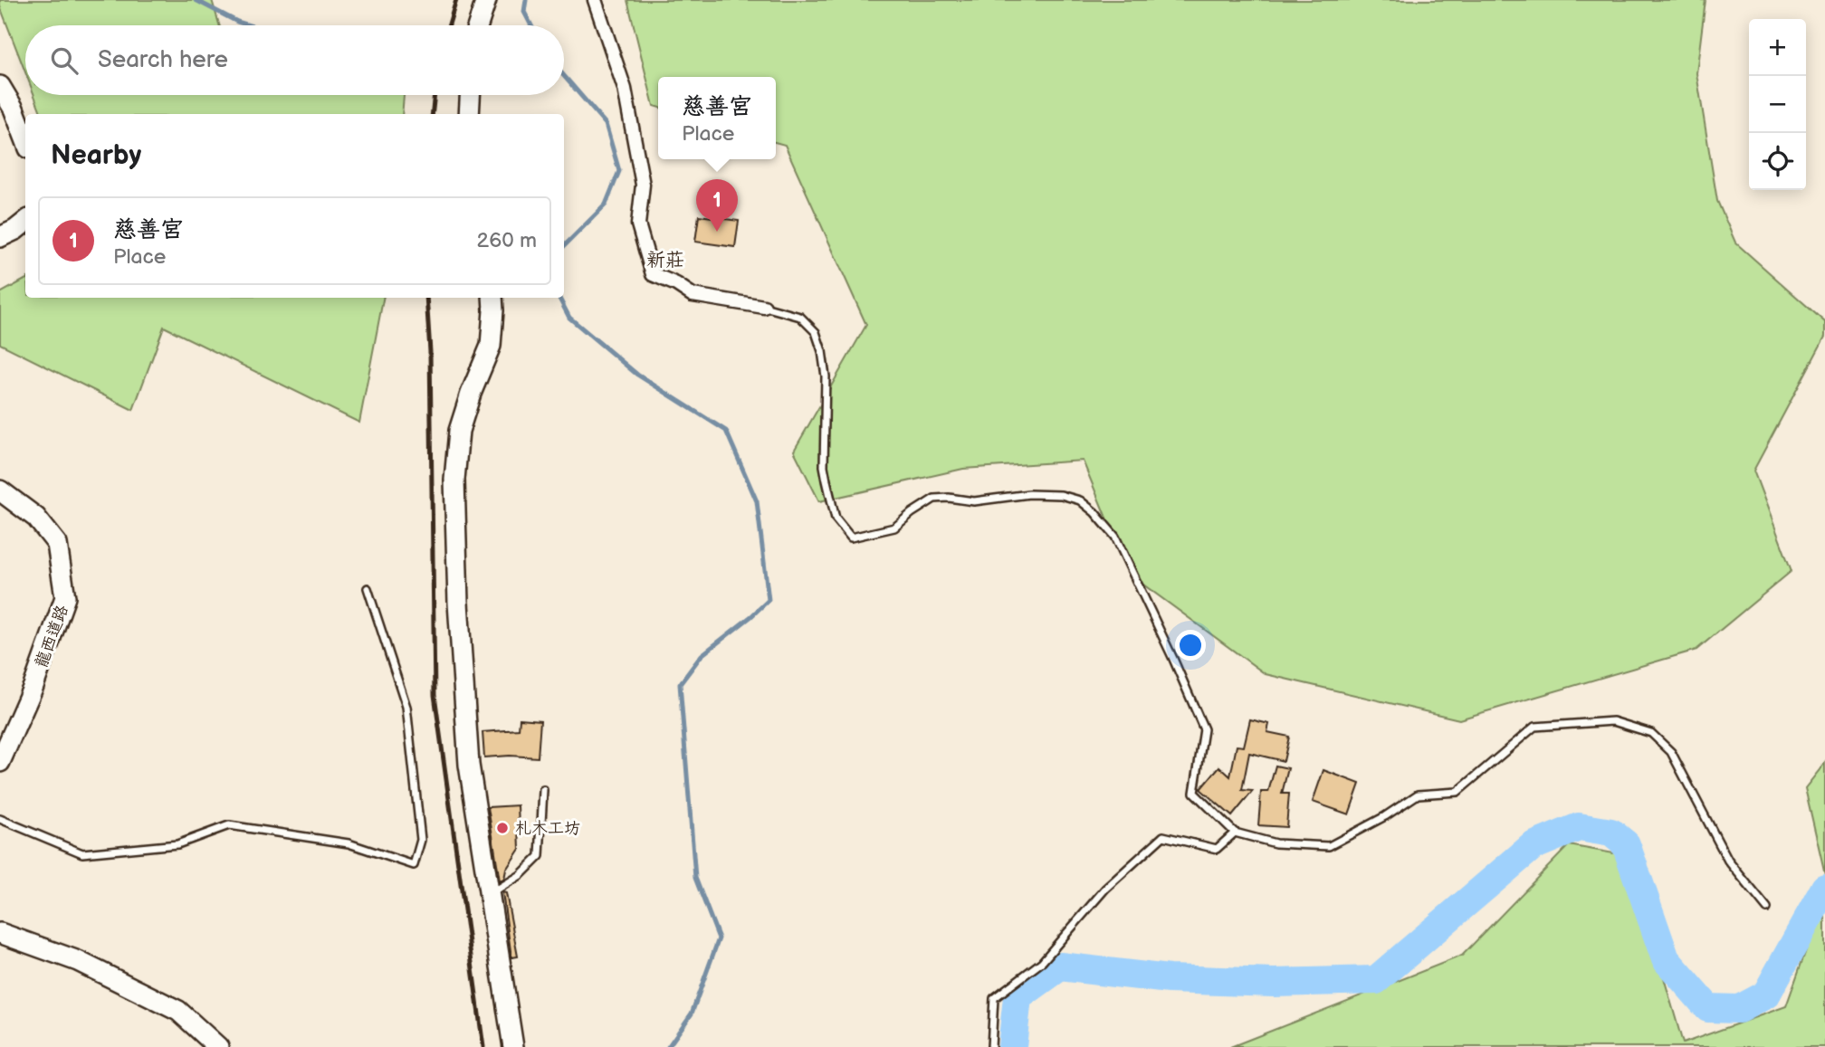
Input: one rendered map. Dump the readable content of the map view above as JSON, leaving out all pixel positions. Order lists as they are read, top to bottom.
{
  "streets": {
    "street": ["龍西道路"]
  },
  "districts": ["新莊"],
  "places": ["札木工坊"],
  "page": {
    "map_buttons": ["+", "−"],
    "search": "Search here",
    "popup": ["慈善宮", "Place"],
    "heading": "Nearby",
    "pins": "1",
    "list": [
      {
        "mark": "1",
        "name": "慈善宮",
        "note": "Place",
        "value": "260 m"
      }
    ]
  }
}
